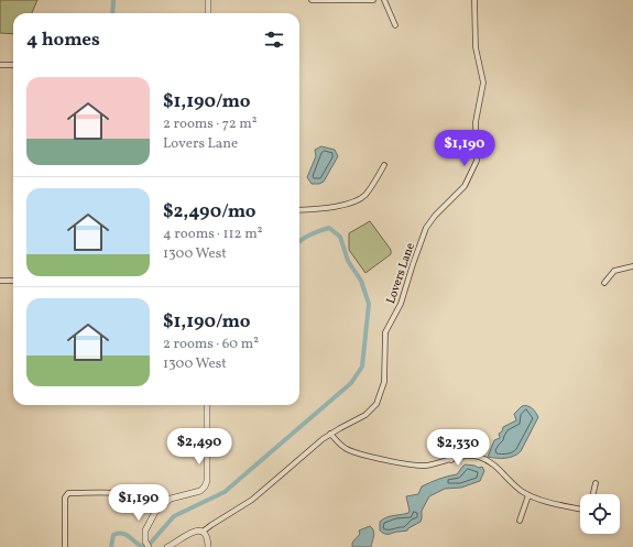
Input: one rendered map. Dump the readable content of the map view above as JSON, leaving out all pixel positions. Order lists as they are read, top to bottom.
{
  "streets": {
    "street": ["Lovers Lane"]
  },
  "page": {
    "heading": "4 homes",
    "list": [
      {
        "name": "$1,190/mo",
        "note": "2 rooms · 72 m² · Lovers Lane"
      },
      {
        "name": "$2,490/mo",
        "note": "4 rooms · 112 m² · 1300 West"
      },
      {
        "name": "$1,190/mo",
        "note": "2 rooms · 60 m² · 1300 West"
      }
    ],
    "price": [
      "$1,190",
      "$2,490",
      "$2,330",
      "$1,190"
    ]
  }
}
